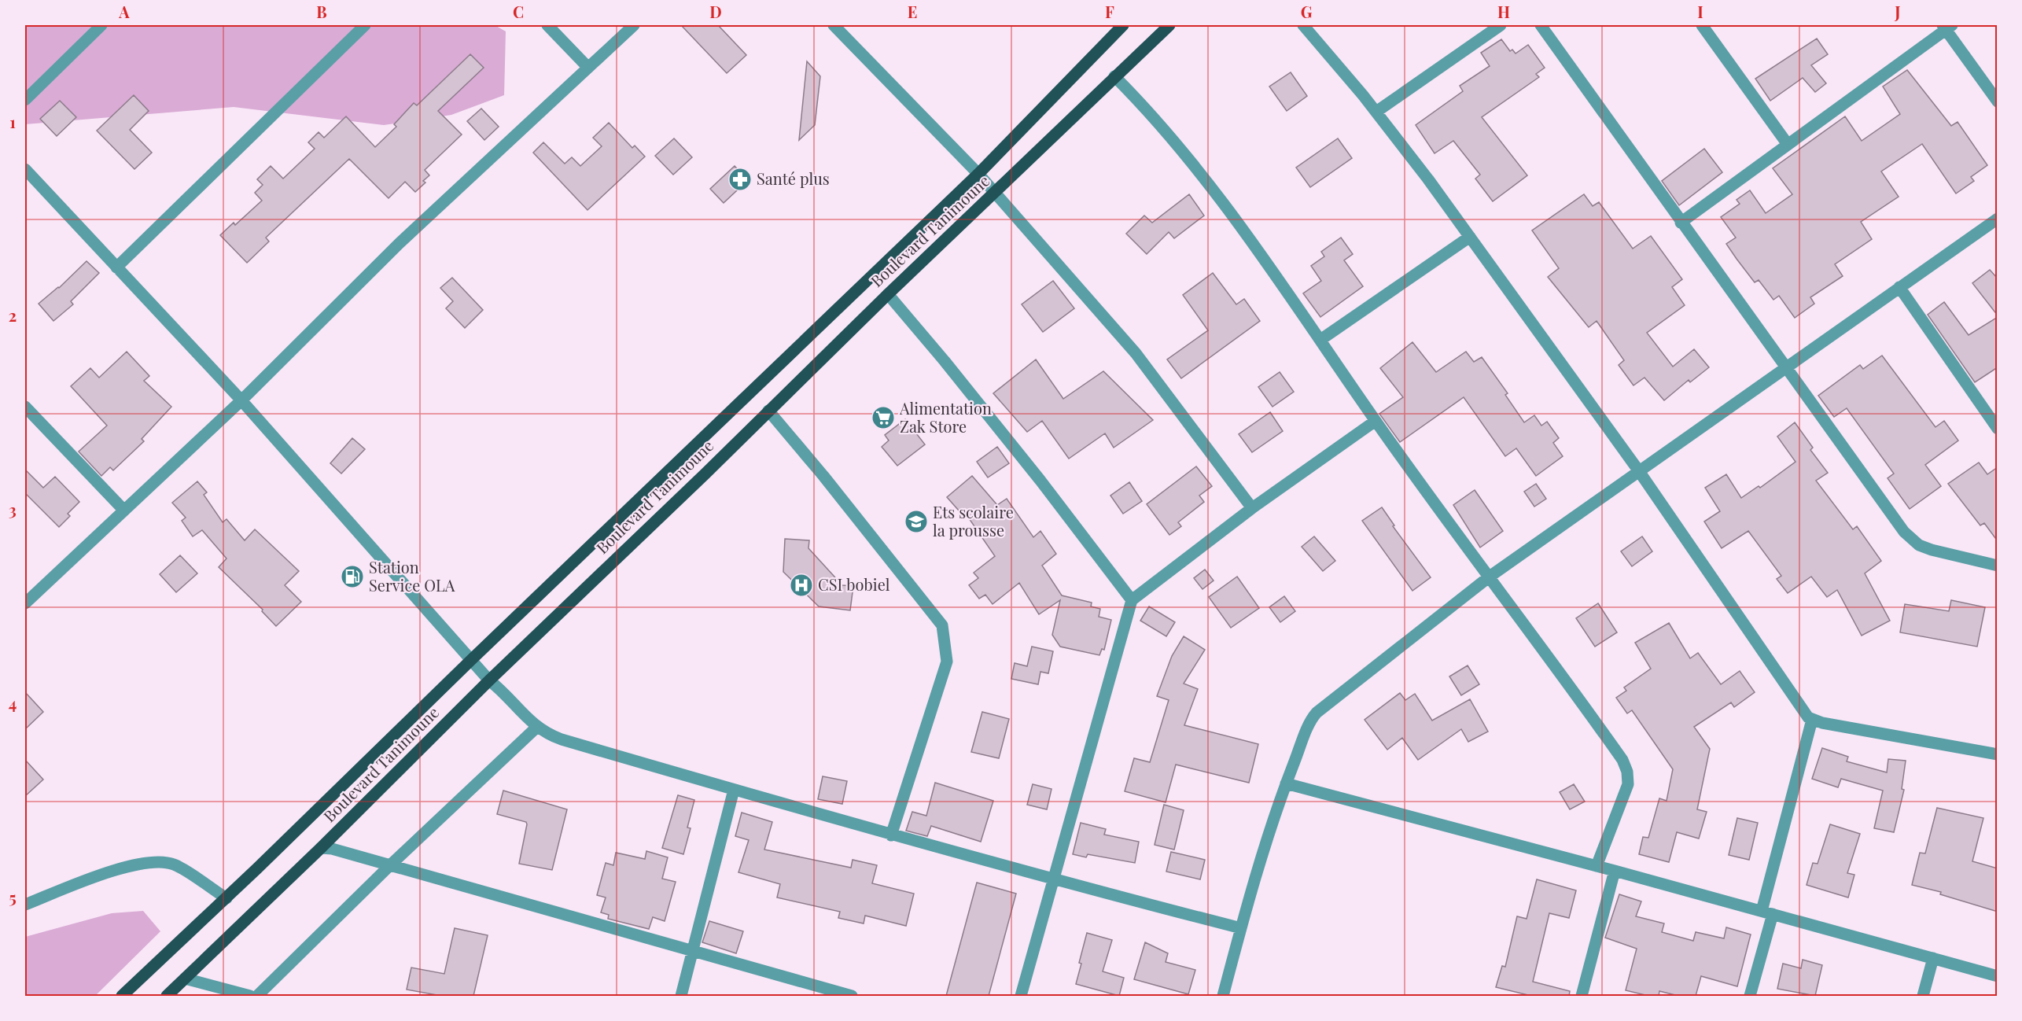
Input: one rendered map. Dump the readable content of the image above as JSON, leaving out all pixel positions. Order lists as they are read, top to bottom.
{
  "streets": {
    "main road": ["Boulevard Tanimoune"]
  },
  "places": {
    "pharmacy": ["Santé plus"],
    "supermarket": ["Alimentation Zak Store"],
    "school or university": ["Ets scolaire la prousse"],
    "fuel station": ["Station Service OLA"],
    "hospital": ["CSI bobiel"]
  },
  "grid": {
    "columns": [
      "A",
      "B",
      "C",
      "D",
      "E",
      "F",
      "G",
      "H",
      "I",
      "J"
    ],
    "rows": [
      "1",
      "2",
      "3",
      "4",
      "5"
    ]
  }
}
